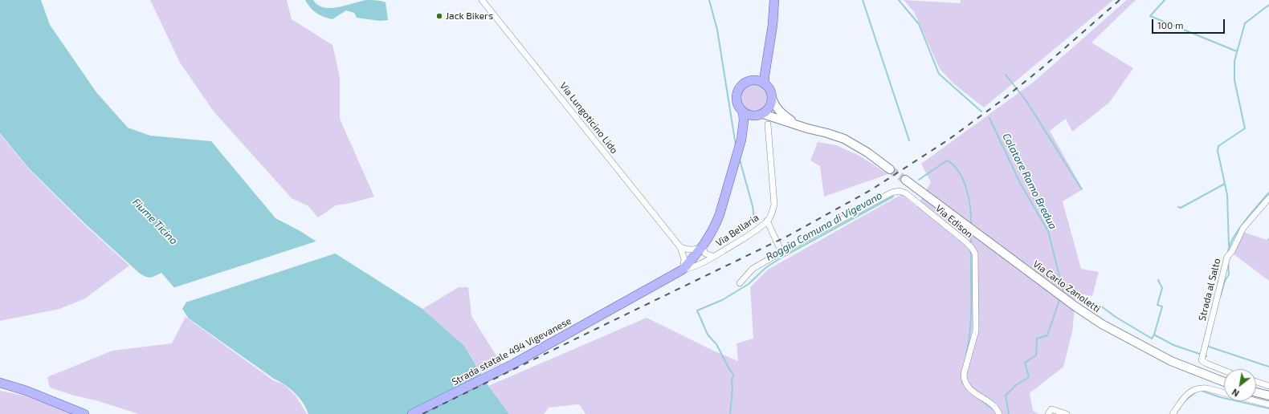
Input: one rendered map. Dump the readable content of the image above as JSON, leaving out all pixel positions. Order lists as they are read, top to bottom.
{
  "streets": {
    "main road": ["Via Carlo Zanoletti", "Strada statale 494 Vigevanese"],
    "street": [
      "Via Lungoticino Lido",
      "Via Edison",
      "Via Bellaria",
      "Strada al Salto"
    ]
  },
  "crossings": [
    ["Via Bellaria", "Strada statale 494 Vigevanese"]
  ],
  "water": ["Colatore Ramo Bredua", "Fiume Ticino", "Roggia Comuna di Vigevano"],
  "places": ["Jack Bikers"],
  "scale_bar": "100 m",
  "north": "bottom left"
}
